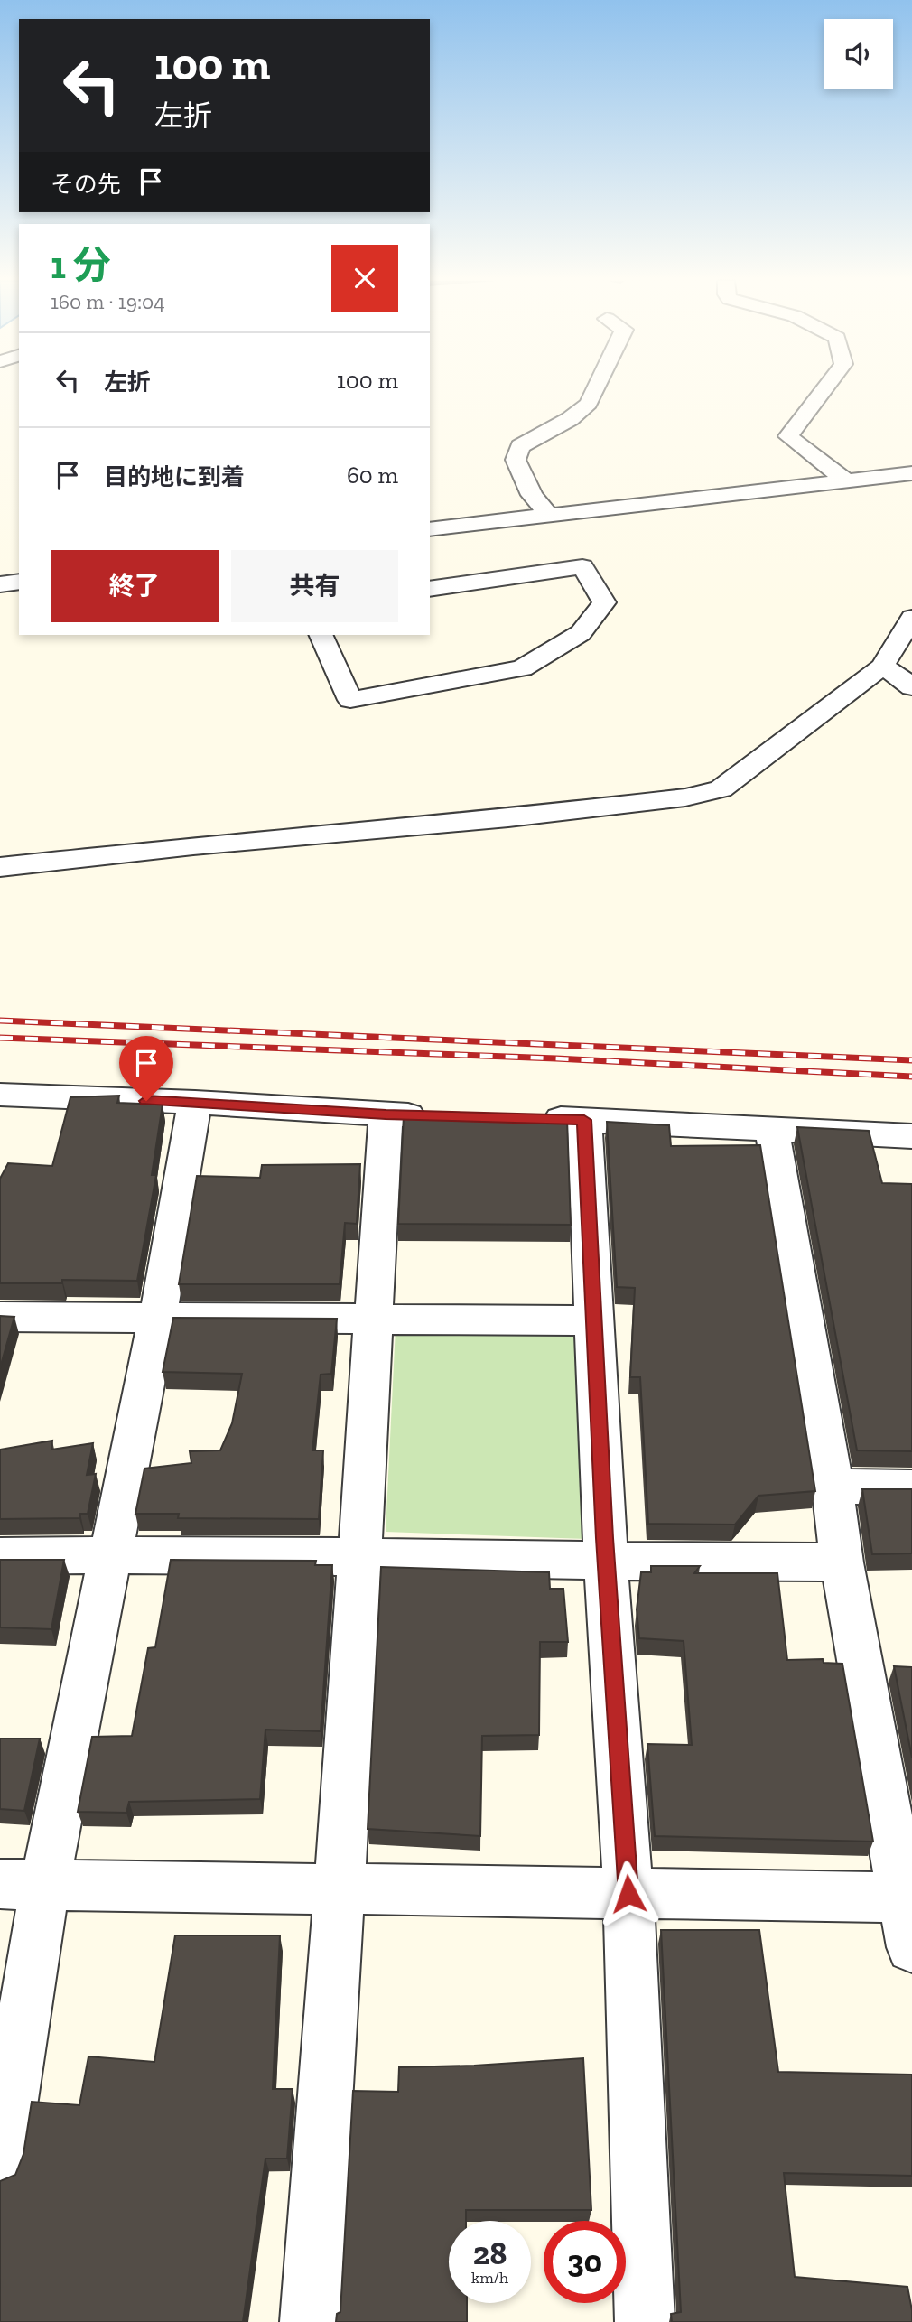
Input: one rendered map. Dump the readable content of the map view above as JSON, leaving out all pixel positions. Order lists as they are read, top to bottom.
{
  "page": {
    "turn": ["100 m", "左折"],
    "then": "その先",
    "heading": ["1 分", "160 m · 19:04"],
    "list": [
      {
        "name": "左折",
        "value": "100 m"
      },
      {
        "name": "目的地に到着",
        "value": "60 m"
      }
    ],
    "buttons": ["終了", "共有"],
    "speed": "28 km/h",
    "limit": "30"
  }
}
